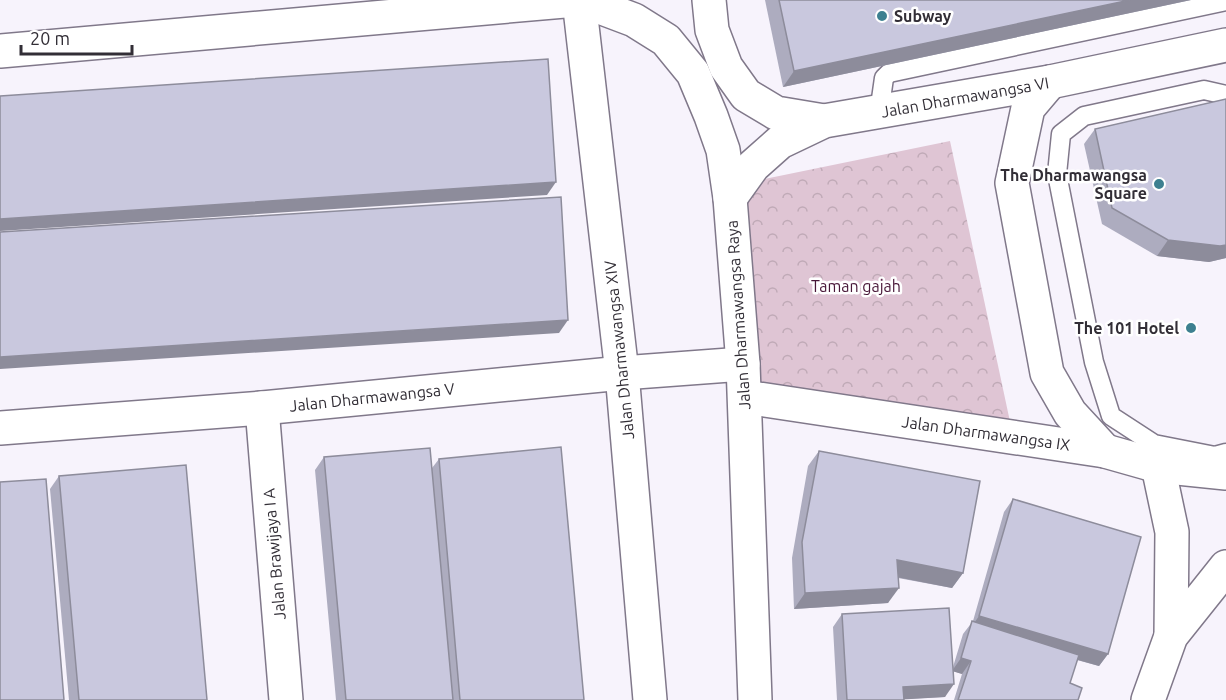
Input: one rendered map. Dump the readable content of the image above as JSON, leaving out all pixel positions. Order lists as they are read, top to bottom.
{
  "streets": {
    "street": [
      "Jalan Dharmawangsa VI",
      "Jalan Dharmawangsa Raya",
      "Jalan Dharmawangsa XIV",
      "Jalan Dharmawangsa V",
      "Jalan Dharmawangsa IX",
      "Jalan Brawijaya I A"
    ]
  },
  "crossings": [
    ["Jalan Dharmawangsa VI", "Jalan Dharmawangsa Raya"],
    ["Jalan Dharmawangsa Raya", "Jalan Dharmawangsa XIV"],
    ["Jalan Dharmawangsa Raya", "Jalan Dharmawangsa V"],
    ["Jalan Dharmawangsa Raya", "Jalan Dharmawangsa IX"],
    ["Jalan Dharmawangsa XIV", "Jalan Dharmawangsa V"],
    ["Jalan Dharmawangsa V", "Jalan Brawijaya I A"]
  ],
  "parks": ["Taman gajah"],
  "places": ["Subway", "The Dharmawangsa Square", "The 101 Hotel"],
  "scale_bar": "20 m"
}
